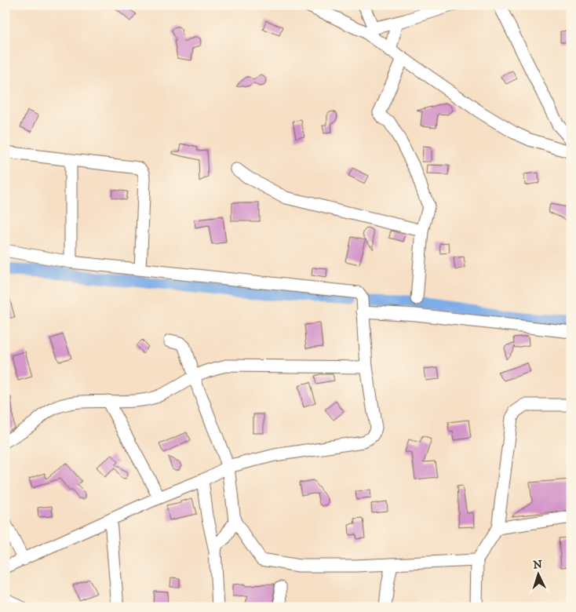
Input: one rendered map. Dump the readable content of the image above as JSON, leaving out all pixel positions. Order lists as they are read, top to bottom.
{
  "north": "top"
}
